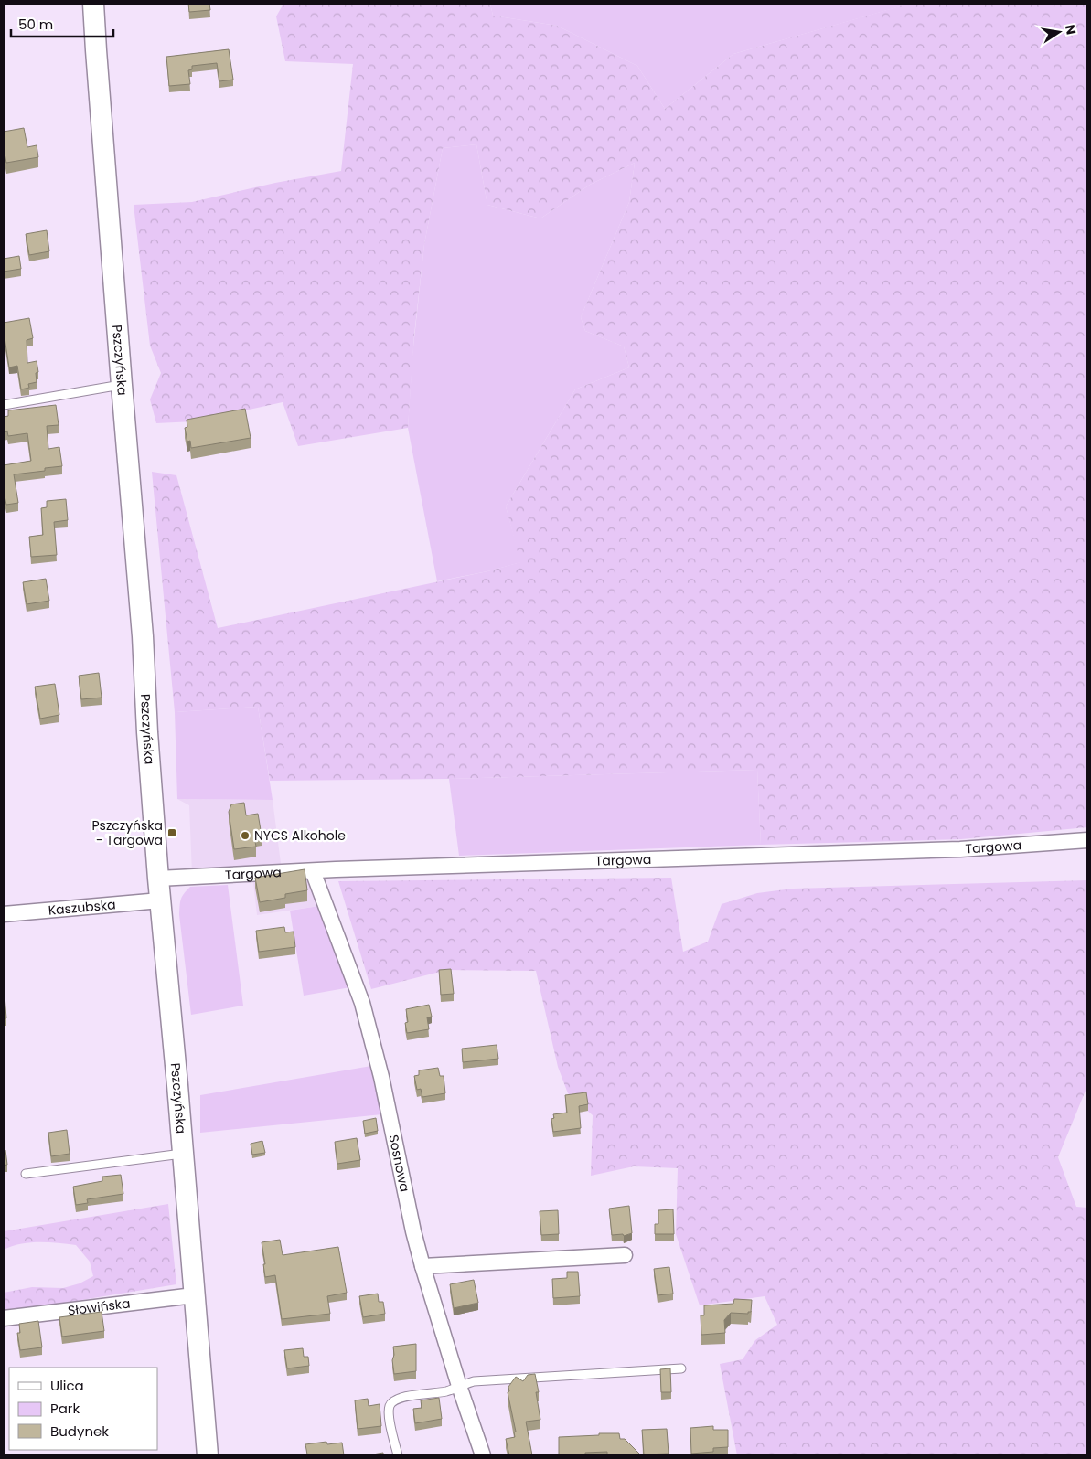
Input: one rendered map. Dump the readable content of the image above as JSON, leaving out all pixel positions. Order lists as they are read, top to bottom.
{
  "streets": {
    "main road": ["Pszczyńska"],
    "street": [
      "Targowa",
      "Kaszubska",
      "Sosnowa",
      "Słowińska"
    ]
  },
  "crossings": [
    ["Pszczyńska", "Targowa"],
    ["Pszczyńska", "Kaszubska"],
    ["Pszczyńska", "Słowińska"],
    ["Targowa", "Sosnowa"]
  ],
  "places": {
    "transit": ["Pszczyńska - Targowa"],
    "other": ["NYCS Alkohole"]
  },
  "legend": ["Ulica", "Park", "Budynek"],
  "scale_bar": "50 m",
  "north": "right"
}
